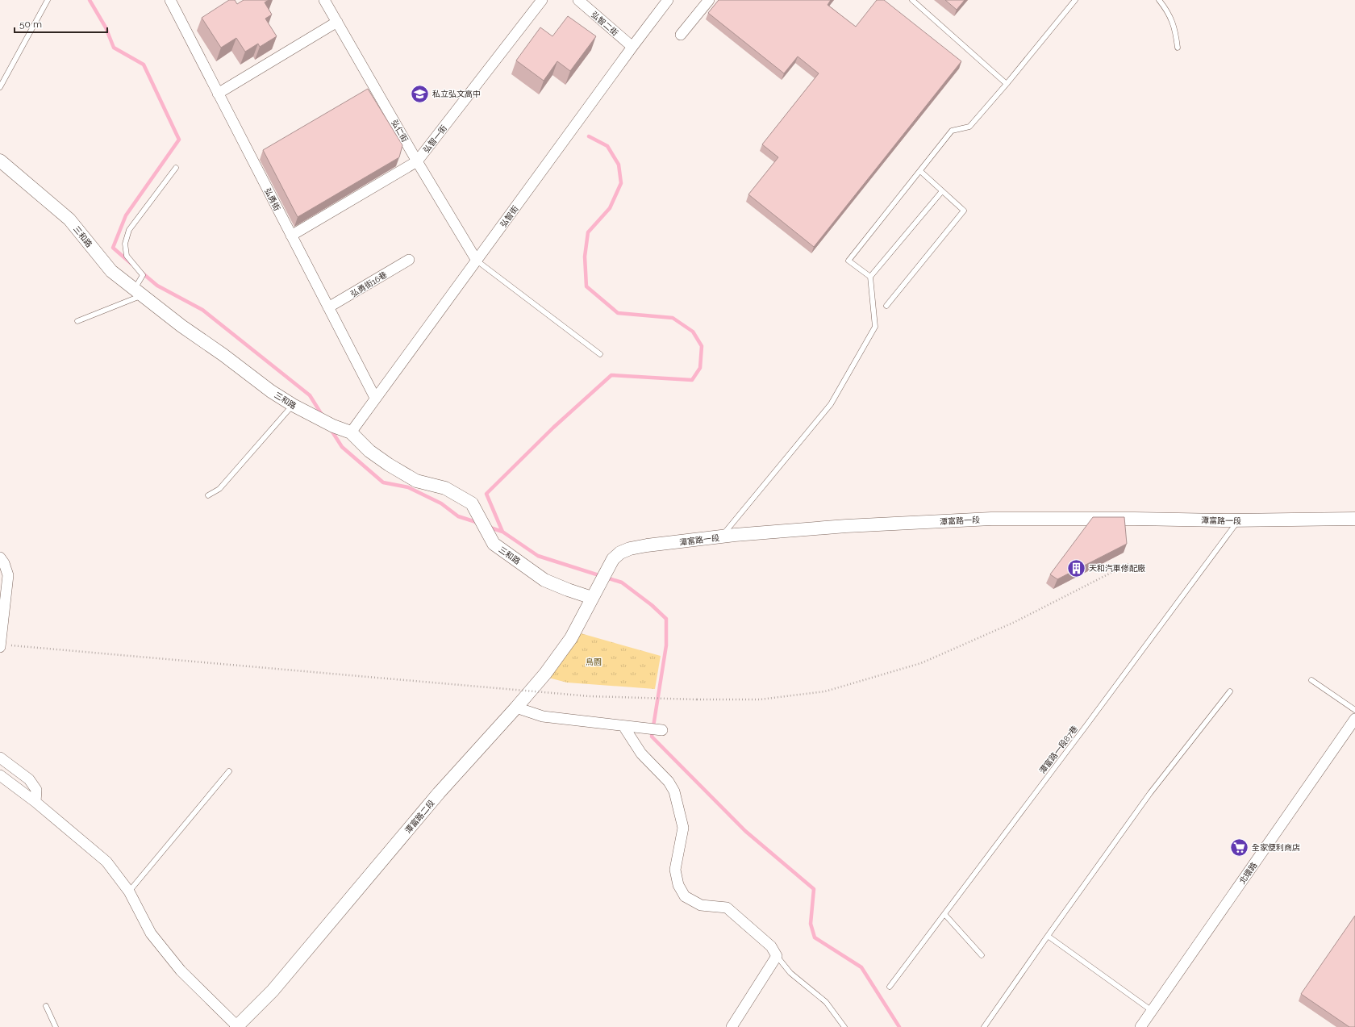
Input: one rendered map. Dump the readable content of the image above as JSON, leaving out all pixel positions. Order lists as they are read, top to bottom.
{
  "streets": {
    "street": [
      "弘智二街",
      "弘仁街",
      "弘智一街",
      "弘勇街",
      "弘智街",
      "三和路",
      "弘勇街16巷",
      "潭富路一段",
      "潭富路二段",
      "北環路"
    ],
    "lane": ["潭富路一段87巷"]
  },
  "crossings": [
    ["弘智二街", "弘智街"],
    ["弘仁街", "弘智一街"],
    ["弘仁街", "弘智街"],
    ["弘智一街", "弘勇街"],
    ["弘勇街", "弘智街"],
    ["弘勇街", "弘勇街16巷"],
    ["弘智街", "三和路"],
    ["三和路", "潭富路一段"],
    ["三和路", "潭富路二段"],
    ["潭富路一段", "潭富路一段87巷"],
    ["潭富路一段", "潭富路二段"]
  ],
  "parks": ["鳥園"],
  "places": {
    "school or university": ["私立弘文高中"],
    "building": ["天和汽車修配廠"],
    "supermarket": ["全家便利商店"]
  },
  "scale_bar": "50 m"
}
